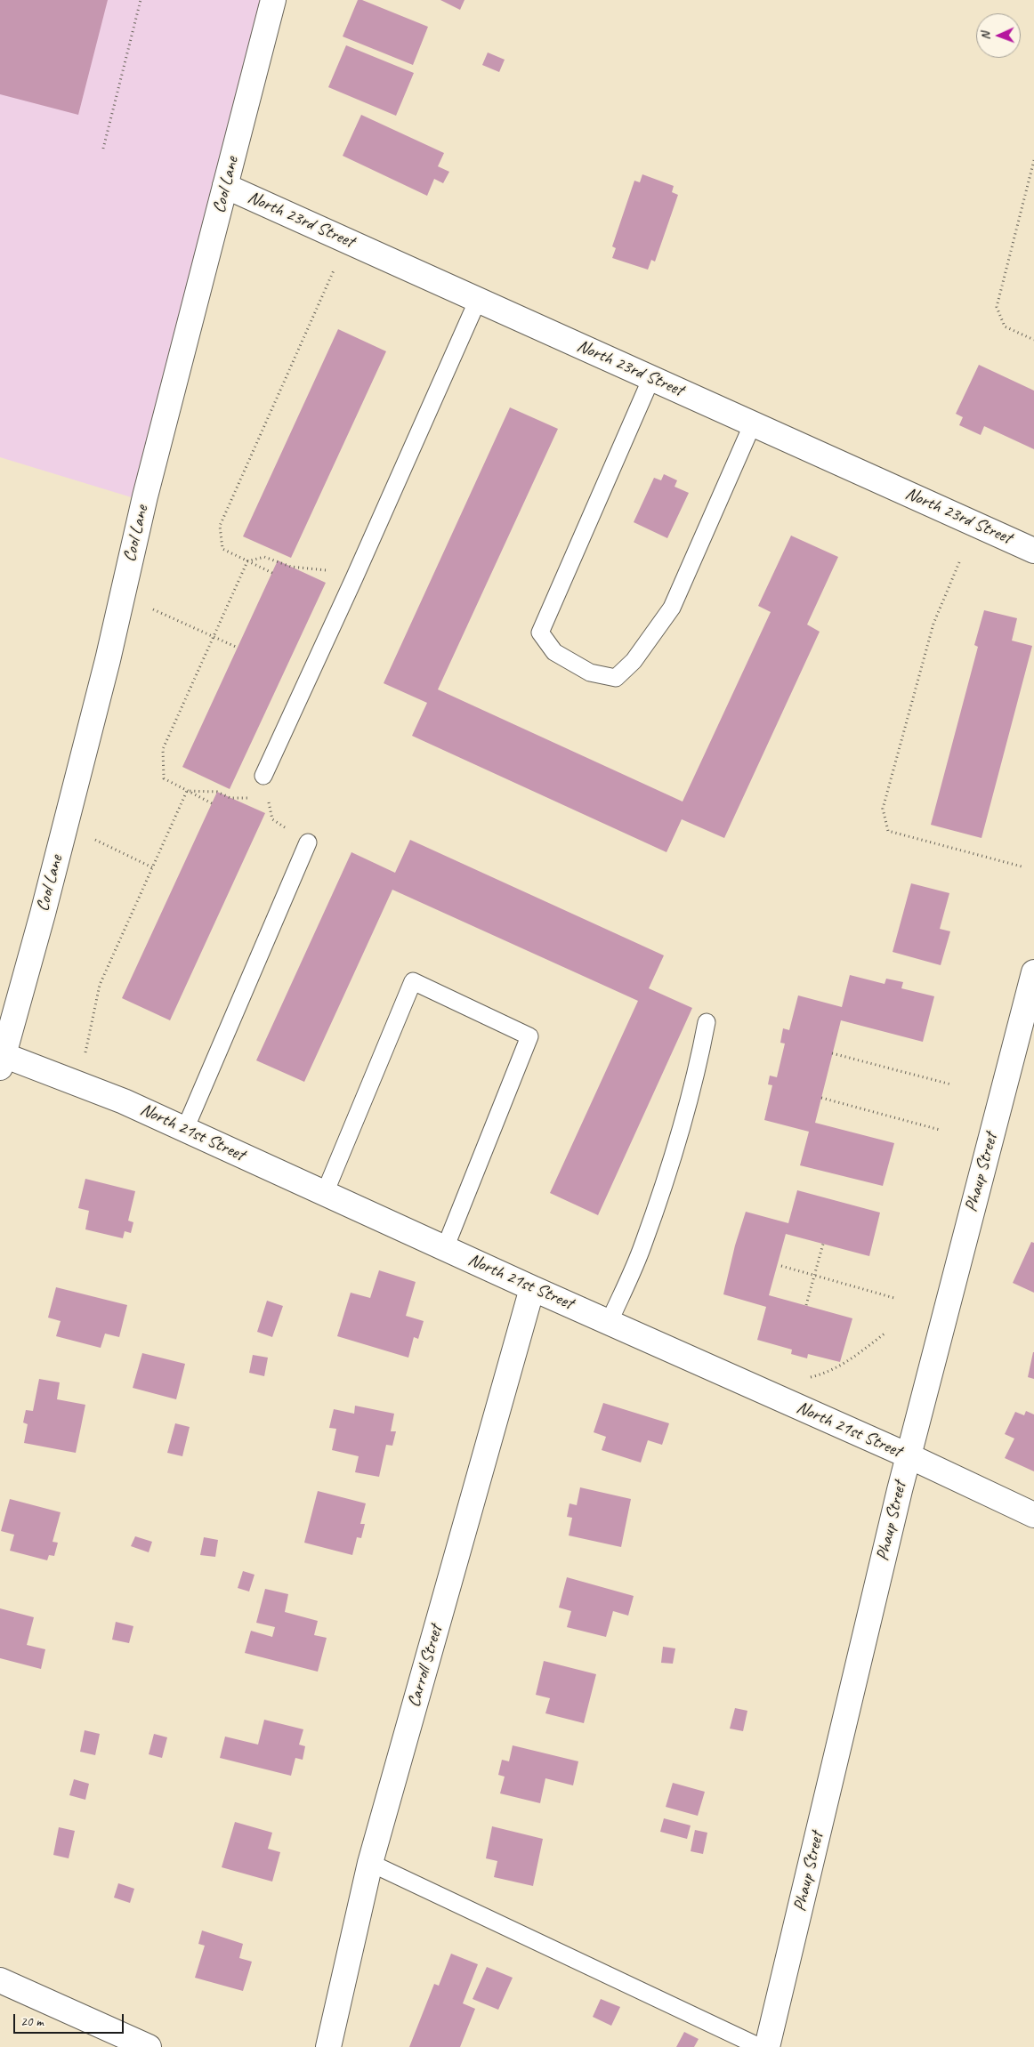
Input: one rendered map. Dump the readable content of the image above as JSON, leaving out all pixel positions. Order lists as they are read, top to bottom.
{
  "streets": {
    "street": [
      "Cool Lane",
      "North 23rd Street",
      "North 21st Street",
      "Phaup Street",
      "Carroll Street"
    ]
  },
  "crossings": [
    ["Cool Lane", "North 23rd Street"],
    ["Cool Lane", "North 21st Street"],
    ["North 21st Street", "Phaup Street"],
    ["North 21st Street", "Carroll Street"]
  ],
  "scale_bar": "20 m",
  "north": "left"
}
